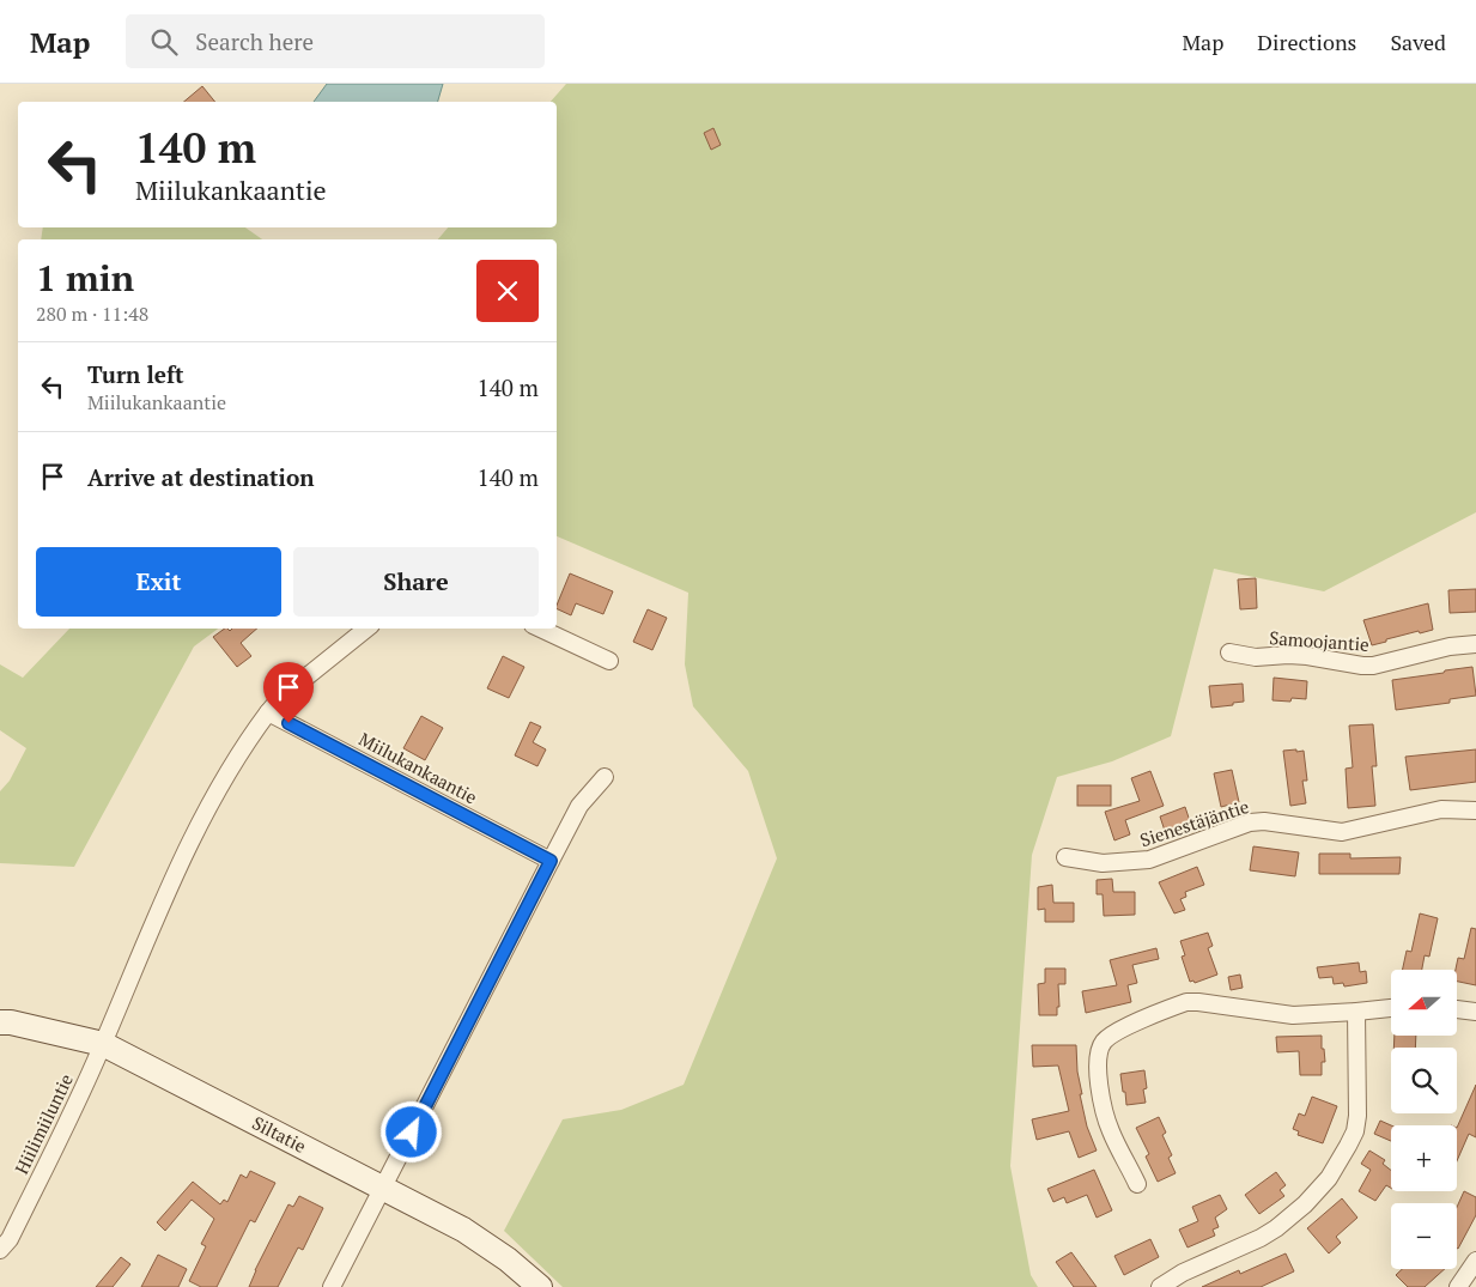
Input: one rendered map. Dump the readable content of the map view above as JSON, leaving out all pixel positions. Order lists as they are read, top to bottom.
{
  "streets": {
    "street": [
      "Samoojantie",
      "Miilukankaantie",
      "Sienestäjäntie",
      "Hiilimiiluntie",
      "Siltatie"
    ]
  },
  "crossings": [
    ["Hiilimiiluntie", "Siltatie"]
  ],
  "north": "left",
  "page": {
    "header": "Map",
    "search": "Search here",
    "nav": ["Map", "Directions", "Saved"],
    "turn": ["140 m", "Miilukankaantie"],
    "heading": ["1 min", "280 m · 11:48"],
    "list": [
      {
        "name": "Turn left",
        "note": "Miilukankaantie",
        "value": "140 m"
      },
      {
        "name": "Arrive at destination",
        "value": "140 m"
      }
    ],
    "buttons": ["Exit", "Share"],
    "map_buttons": ["+", "−"]
  }
}
